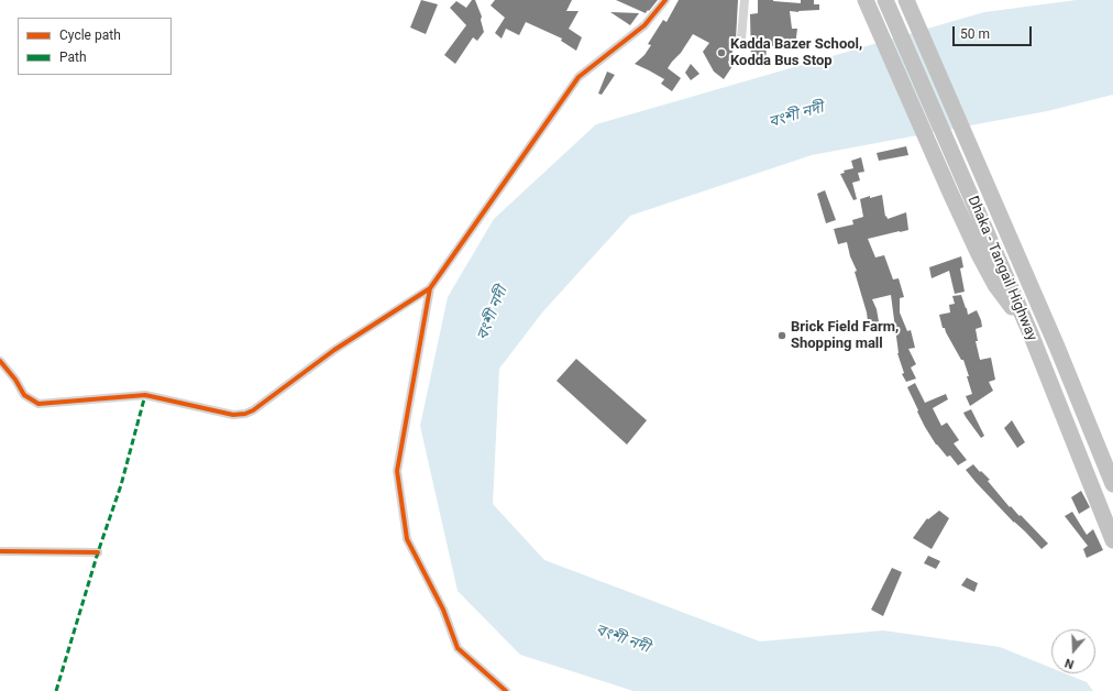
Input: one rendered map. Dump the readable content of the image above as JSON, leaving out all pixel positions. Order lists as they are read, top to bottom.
{
  "streets": {
    "highway": ["Dhaka - Tangail Highway"]
  },
  "water": ["বংশী নদী"],
  "places": ["Kadda Bazer School, Kodda Bus Stop", "Brick Field Farm, Shopping mall"],
  "legend": ["Cycle path", "Path"],
  "scale_bar": "50 m",
  "north": "bottom"
}
